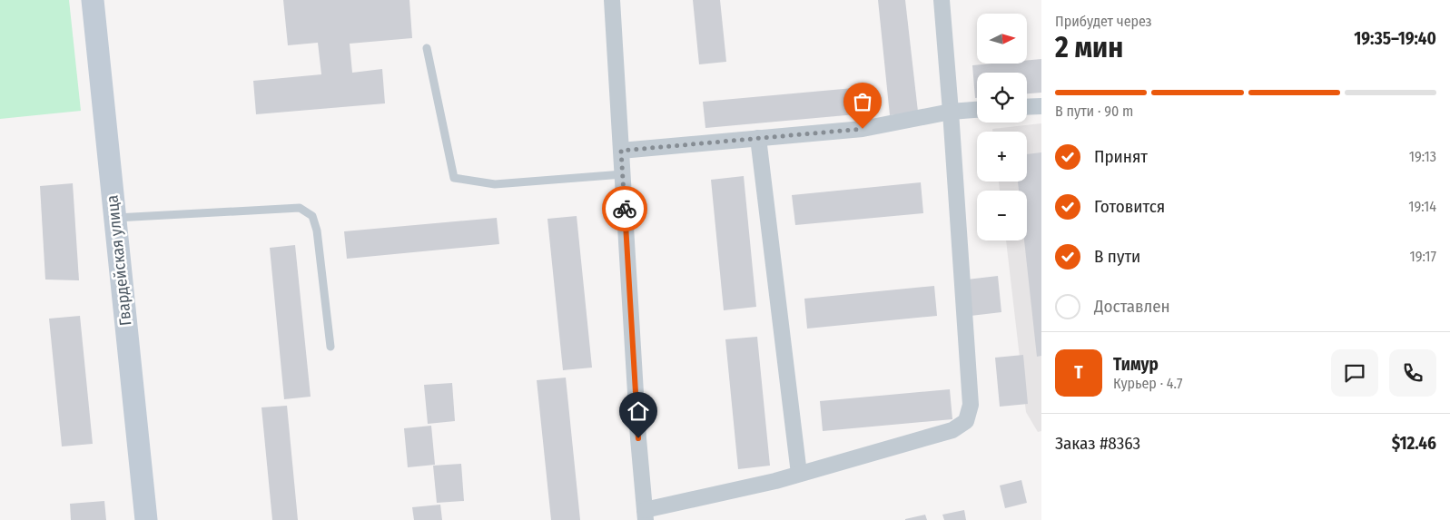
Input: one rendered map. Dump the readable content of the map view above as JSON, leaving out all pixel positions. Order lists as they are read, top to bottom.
{
  "streets": {
    "street": ["Гвардейская улица"]
  },
  "north": "right",
  "page": {
    "heading": ["2 мин", "Прибудет через", "19:35–19:40"],
    "panel": [
      "Тимур",
      "Курьер · 4.7",
      "Заказ #8363",
      "$12.46"
    ],
    "map_buttons": ["+", "−"],
    "bar": "В пути · 90 m",
    "list": [
      ["Принят", "19:13"],
      ["Готовится", "19:14"],
      ["В пути", "19:17"],
      "Доставлен"
    ],
    "round": "Т"
  }
}
